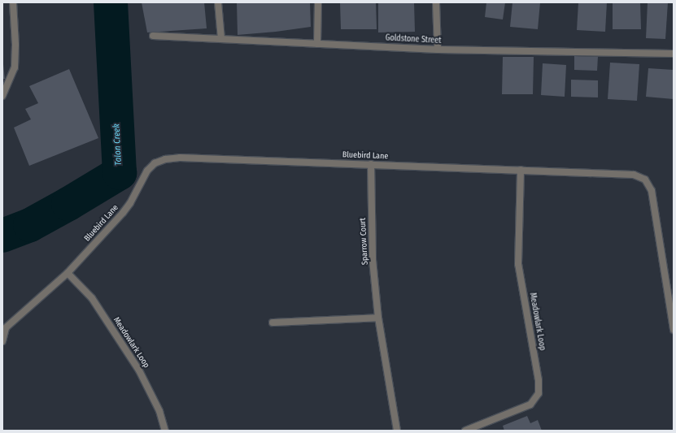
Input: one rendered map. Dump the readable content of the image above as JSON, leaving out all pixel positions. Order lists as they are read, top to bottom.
{
  "streets": {
    "street": [
      "Goldstone Street",
      "Bluebird Lane",
      "Sparrow Court",
      "Meadowlark Loop"
    ]
  },
  "crossings": [
    ["Bluebird Lane", "Sparrow Court"],
    ["Bluebird Lane", "Meadowlark Loop"]
  ],
  "water": ["Talon Creek"]
}
